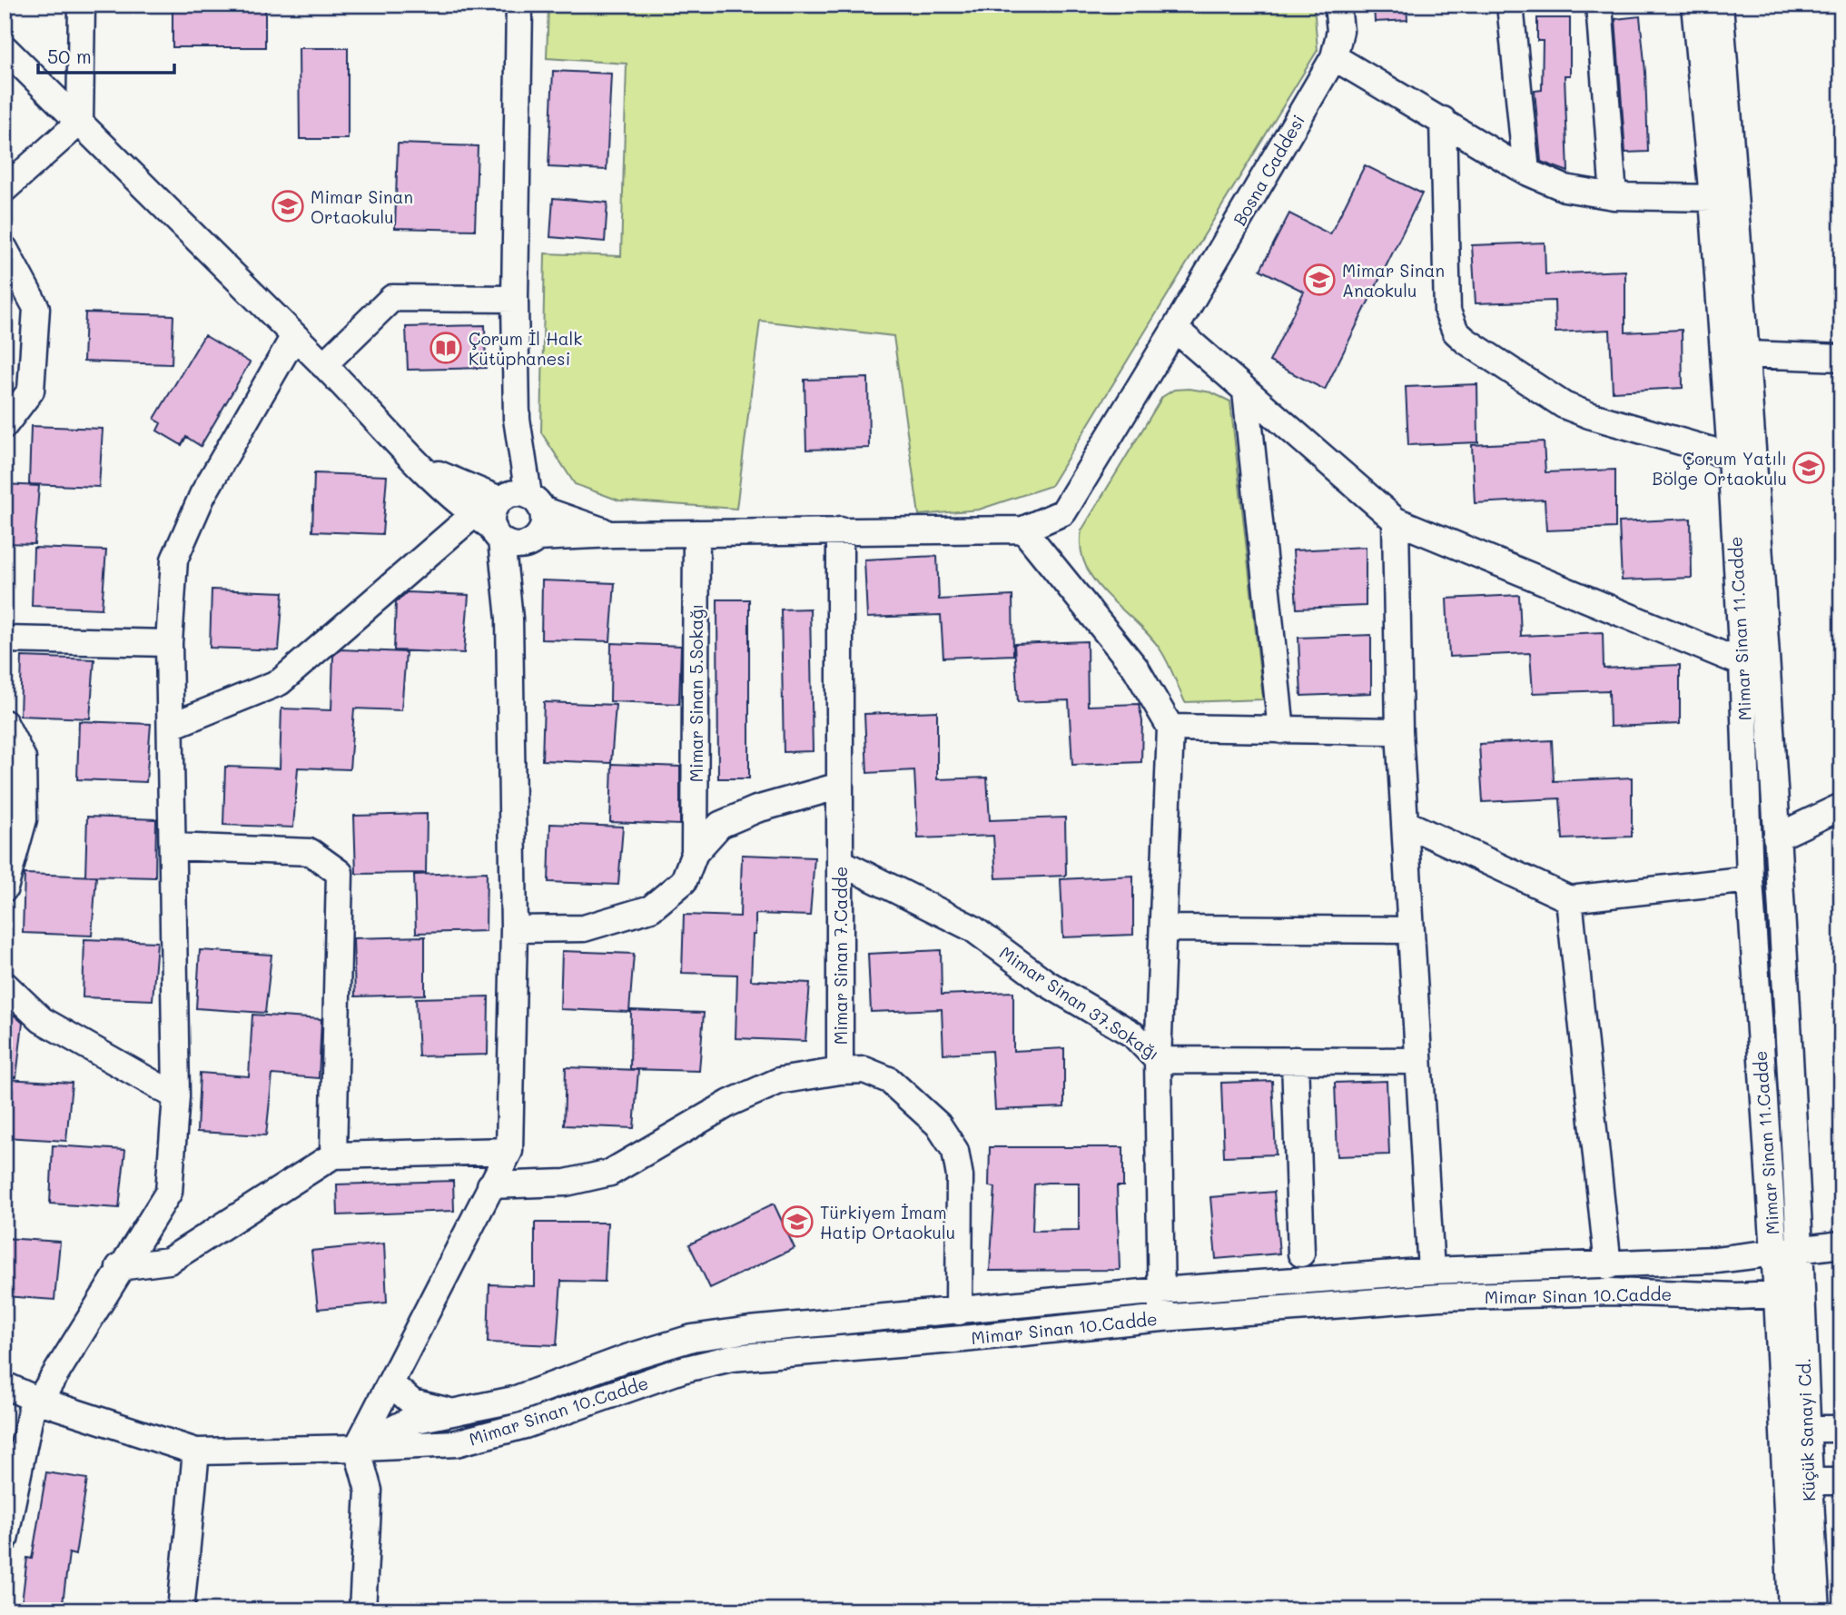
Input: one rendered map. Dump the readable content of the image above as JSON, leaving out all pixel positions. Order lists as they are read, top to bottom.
{
  "streets": {
    "street": [
      "Bosna Caddesi",
      "Mimar Sinan 11.Cadde",
      "Mimar Sinan 5.Sokağı",
      "Mimar Sinan 7.Cadde",
      "Mimar Sinan 37.Sokağı",
      "Mimar Sinan 10.Cadde",
      "Küçük Sanayi Cd."
    ]
  },
  "crossings": [
    ["Mimar Sinan 11.Cadde", "Mimar Sinan 10.Cadde"],
    ["Mimar Sinan 11.Cadde", "Küçük Sanayi Cd."],
    ["Mimar Sinan 7.Cadde", "Mimar Sinan 37.Sokağı"],
    ["Mimar Sinan 7.Cadde", "Mimar Sinan 10.Cadde"],
    ["Mimar Sinan 10.Cadde", "Küçük Sanayi Cd."]
  ],
  "places": {
    "school or university": [
      "Mimar Sinan Ortaokulu",
      "Mimar Sinan Anaokulu",
      "Çorum Yatılı Bölge Ortaokulu",
      "Türkiyem İmam Hatip Ortaokulu"
    ],
    "library": ["Çorum İl Halk Kütüphanesi"]
  },
  "scale_bar": "50 m"
}
